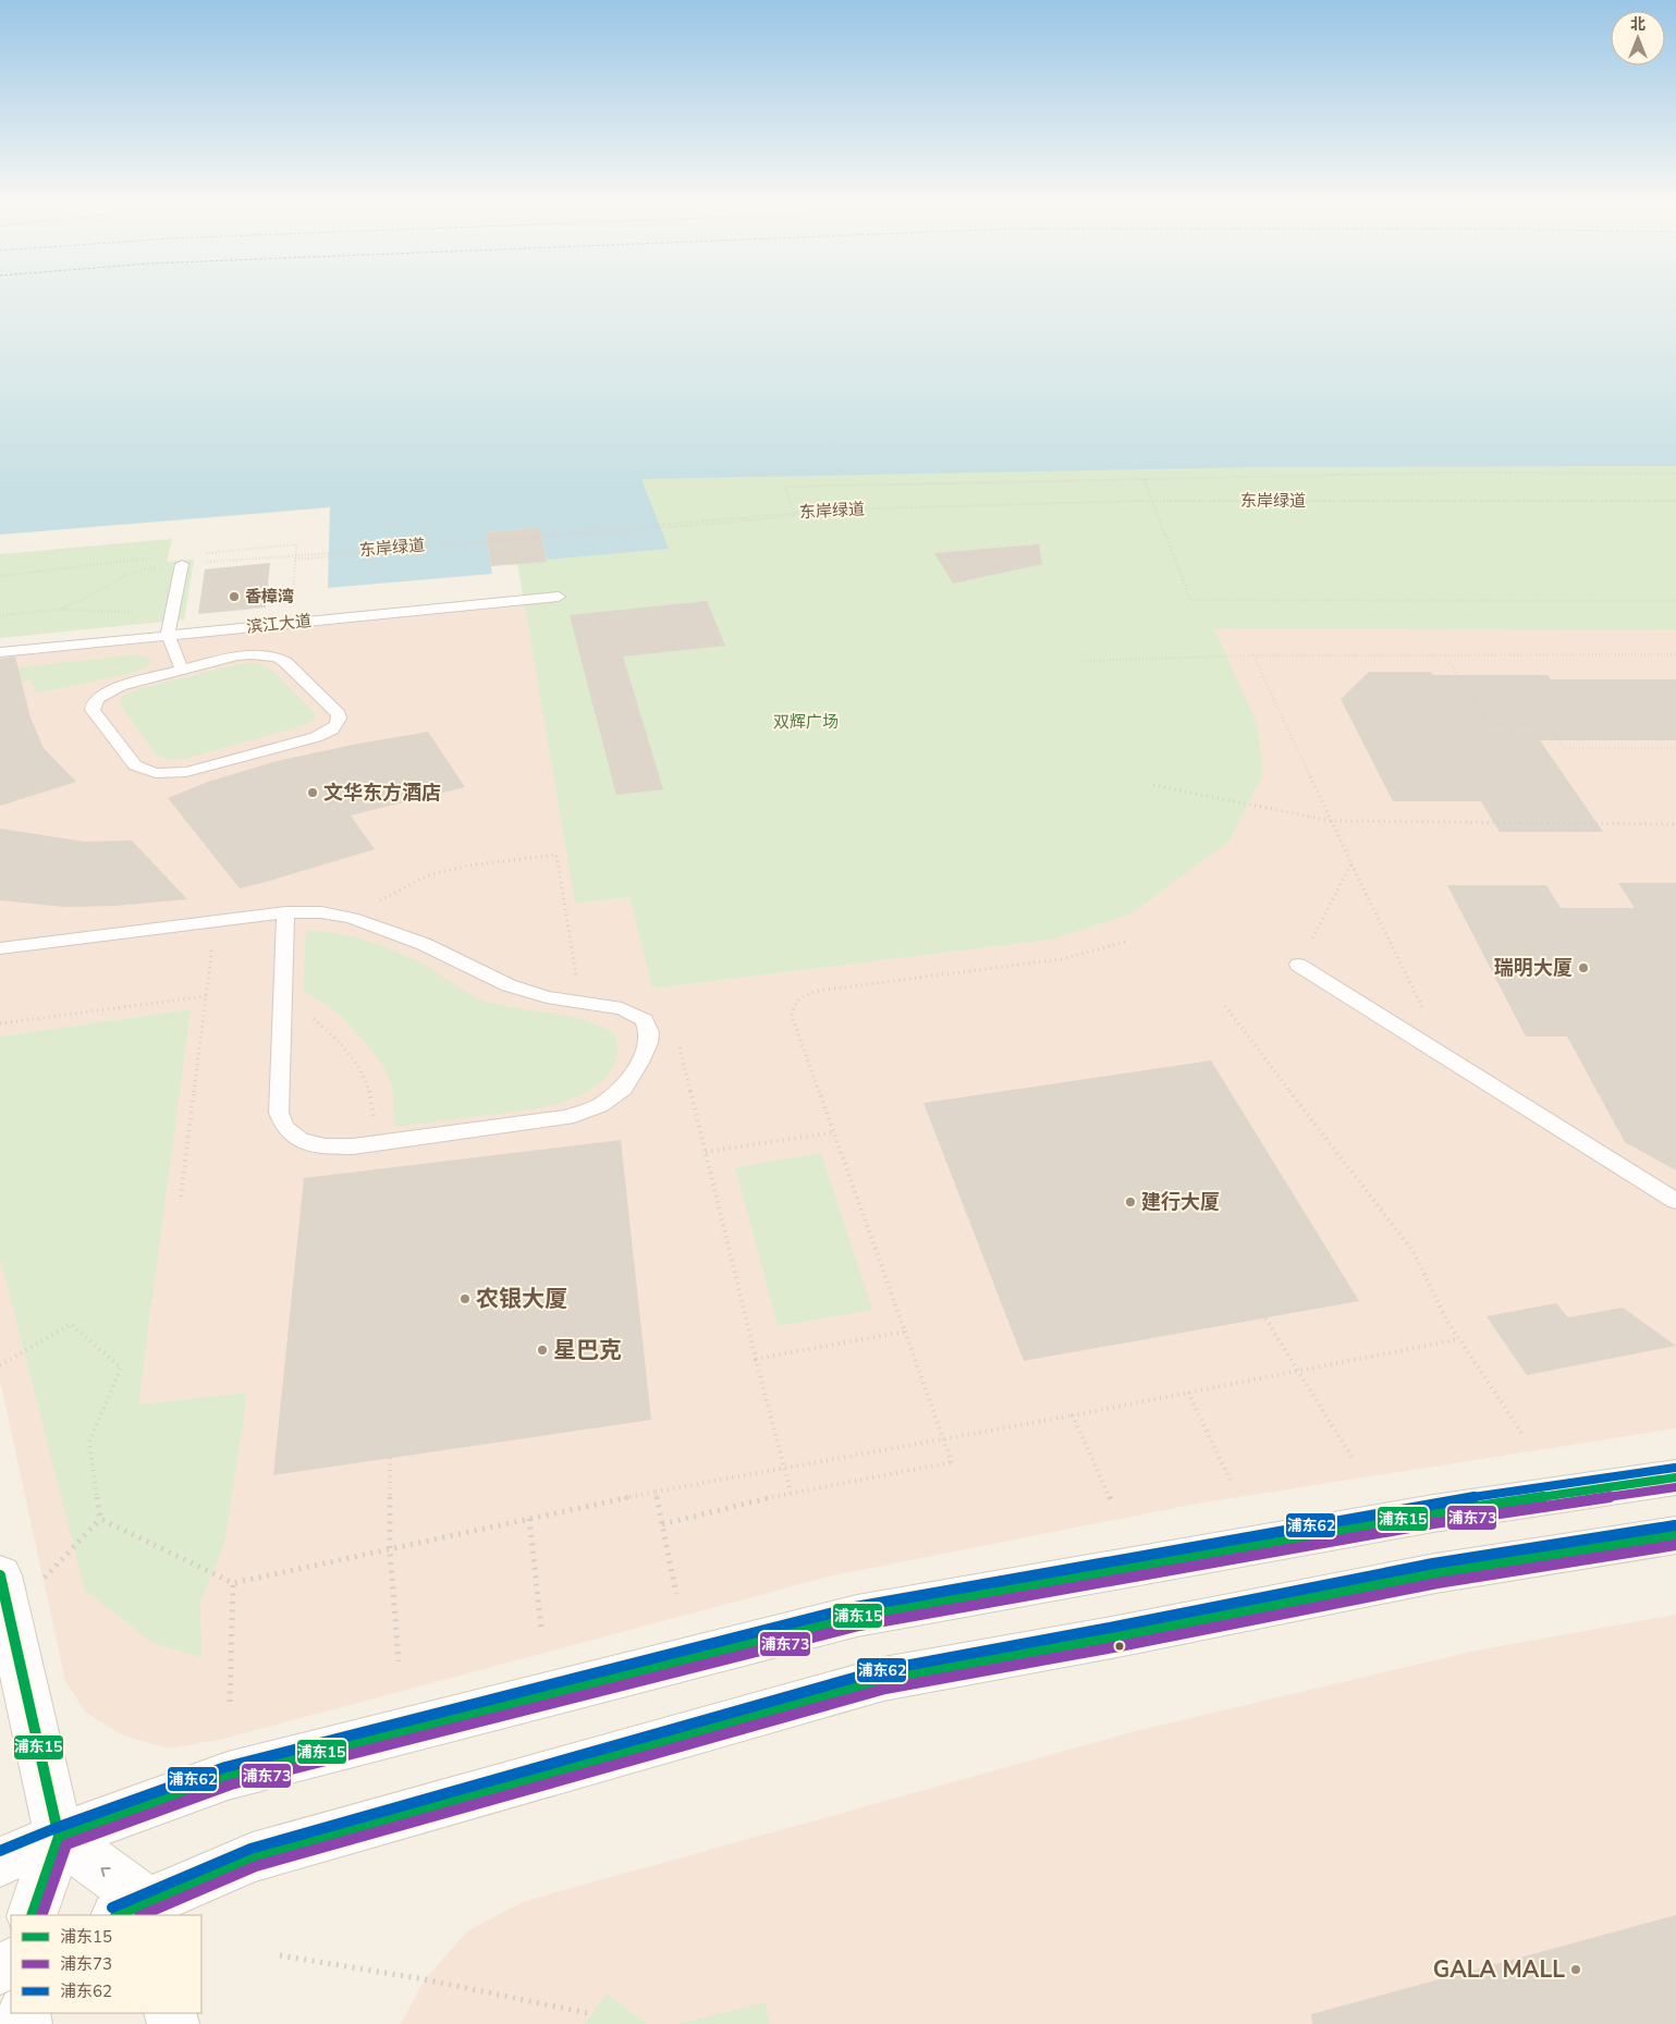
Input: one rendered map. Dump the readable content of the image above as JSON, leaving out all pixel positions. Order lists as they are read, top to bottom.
{
  "streets": {
    "lane": ["滨江大道"],
    "path": ["东岸绿道"]
  },
  "parks": ["双辉广场"],
  "places": [
    "香樟湾",
    "文华东方酒店",
    "瑞明大厦",
    "建行大厦",
    "农银大厦",
    "星巴克",
    "GALA MALL"
  ],
  "lines": ["transit line 浦东62", "transit line 浦东15", "transit line 浦东73"],
  "legend": ["浦东15", "浦东73", "浦东62"],
  "north": "top"
}
